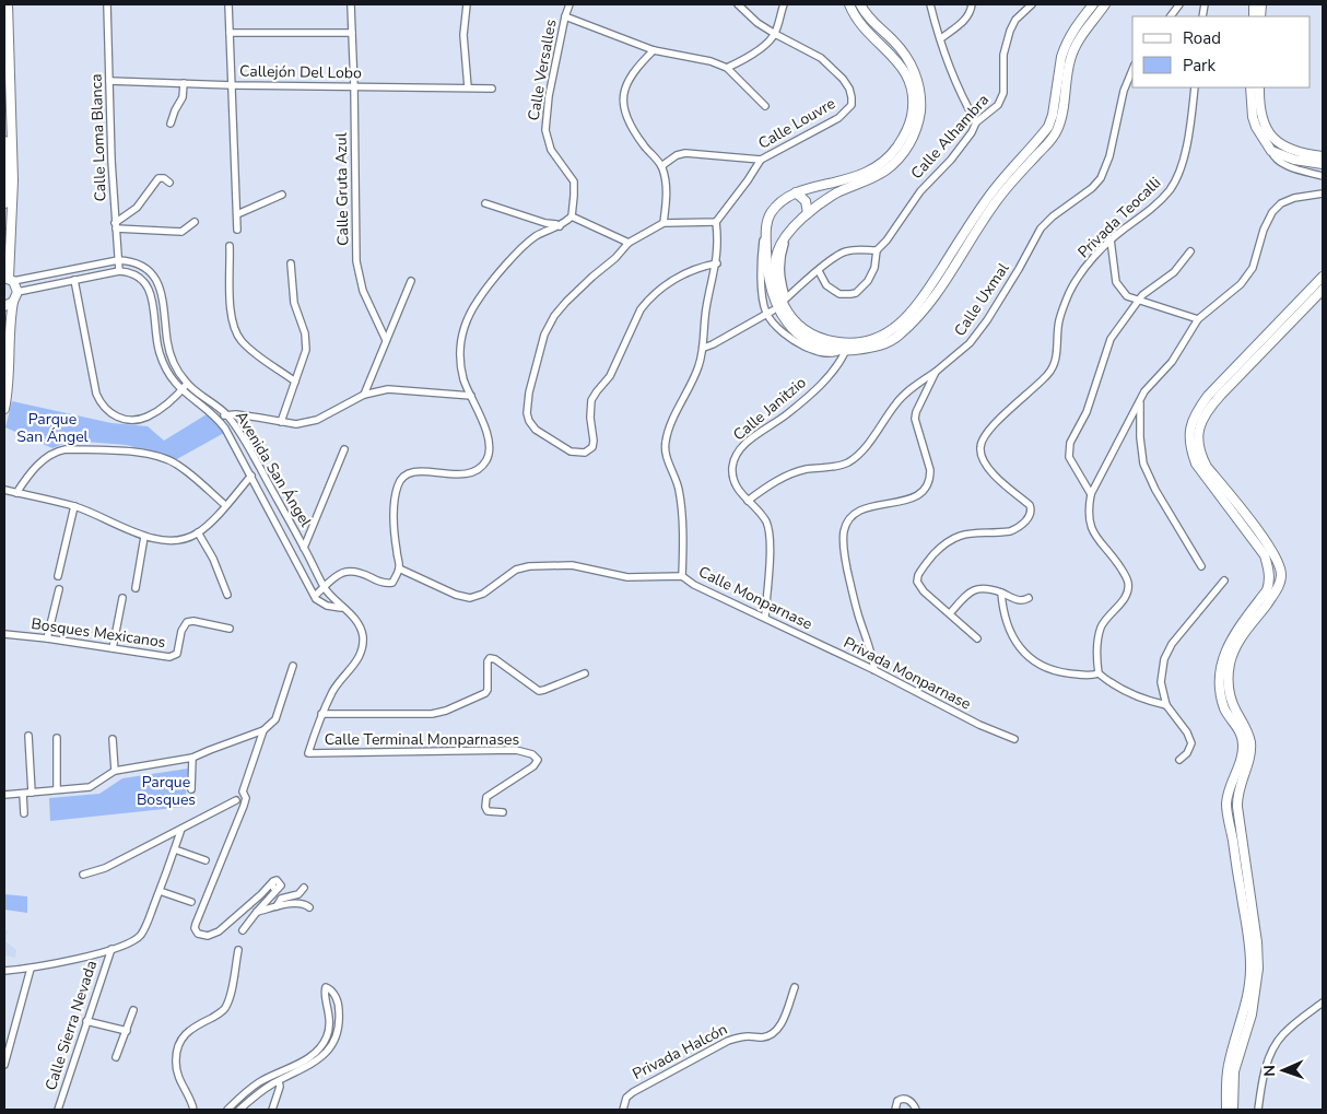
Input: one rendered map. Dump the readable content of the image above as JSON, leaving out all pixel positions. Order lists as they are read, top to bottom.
{
  "streets": {
    "street": [
      "Calle Versalles",
      "Callejón Del Lobo",
      "Calle Louvre",
      "Calle Alhambra",
      "Calle Loma Blanca",
      "Calle Gruta Azul",
      "Privada Teocalli",
      "Calle Uxmal",
      "Calle Janitzio",
      "Avenida San Ángel",
      "Calle Monparnase",
      "Bosques Mexicanos",
      "Privada Monparnase",
      "Calle Terminal Monparnases",
      "Calle Sierra Nevada",
      "Privada Halcón"
    ]
  },
  "crossings": [
    ["Callejón Del Lobo", "Calle Loma Blanca"],
    ["Callejón Del Lobo", "Calle Gruta Azul"],
    ["Calle Loma Blanca", "Avenida San Ángel"],
    ["Calle Uxmal", "Privada Monparnase"],
    ["Calle Janitzio", "Calle Monparnase"],
    ["Avenida San Ángel", "Calle Terminal Monparnases"],
    ["Calle Monparnase", "Privada Monparnase"]
  ],
  "parks": ["Parque San Ángel", "Parque Bosques"],
  "legend": ["Road", "Park"],
  "north": "left"
}
